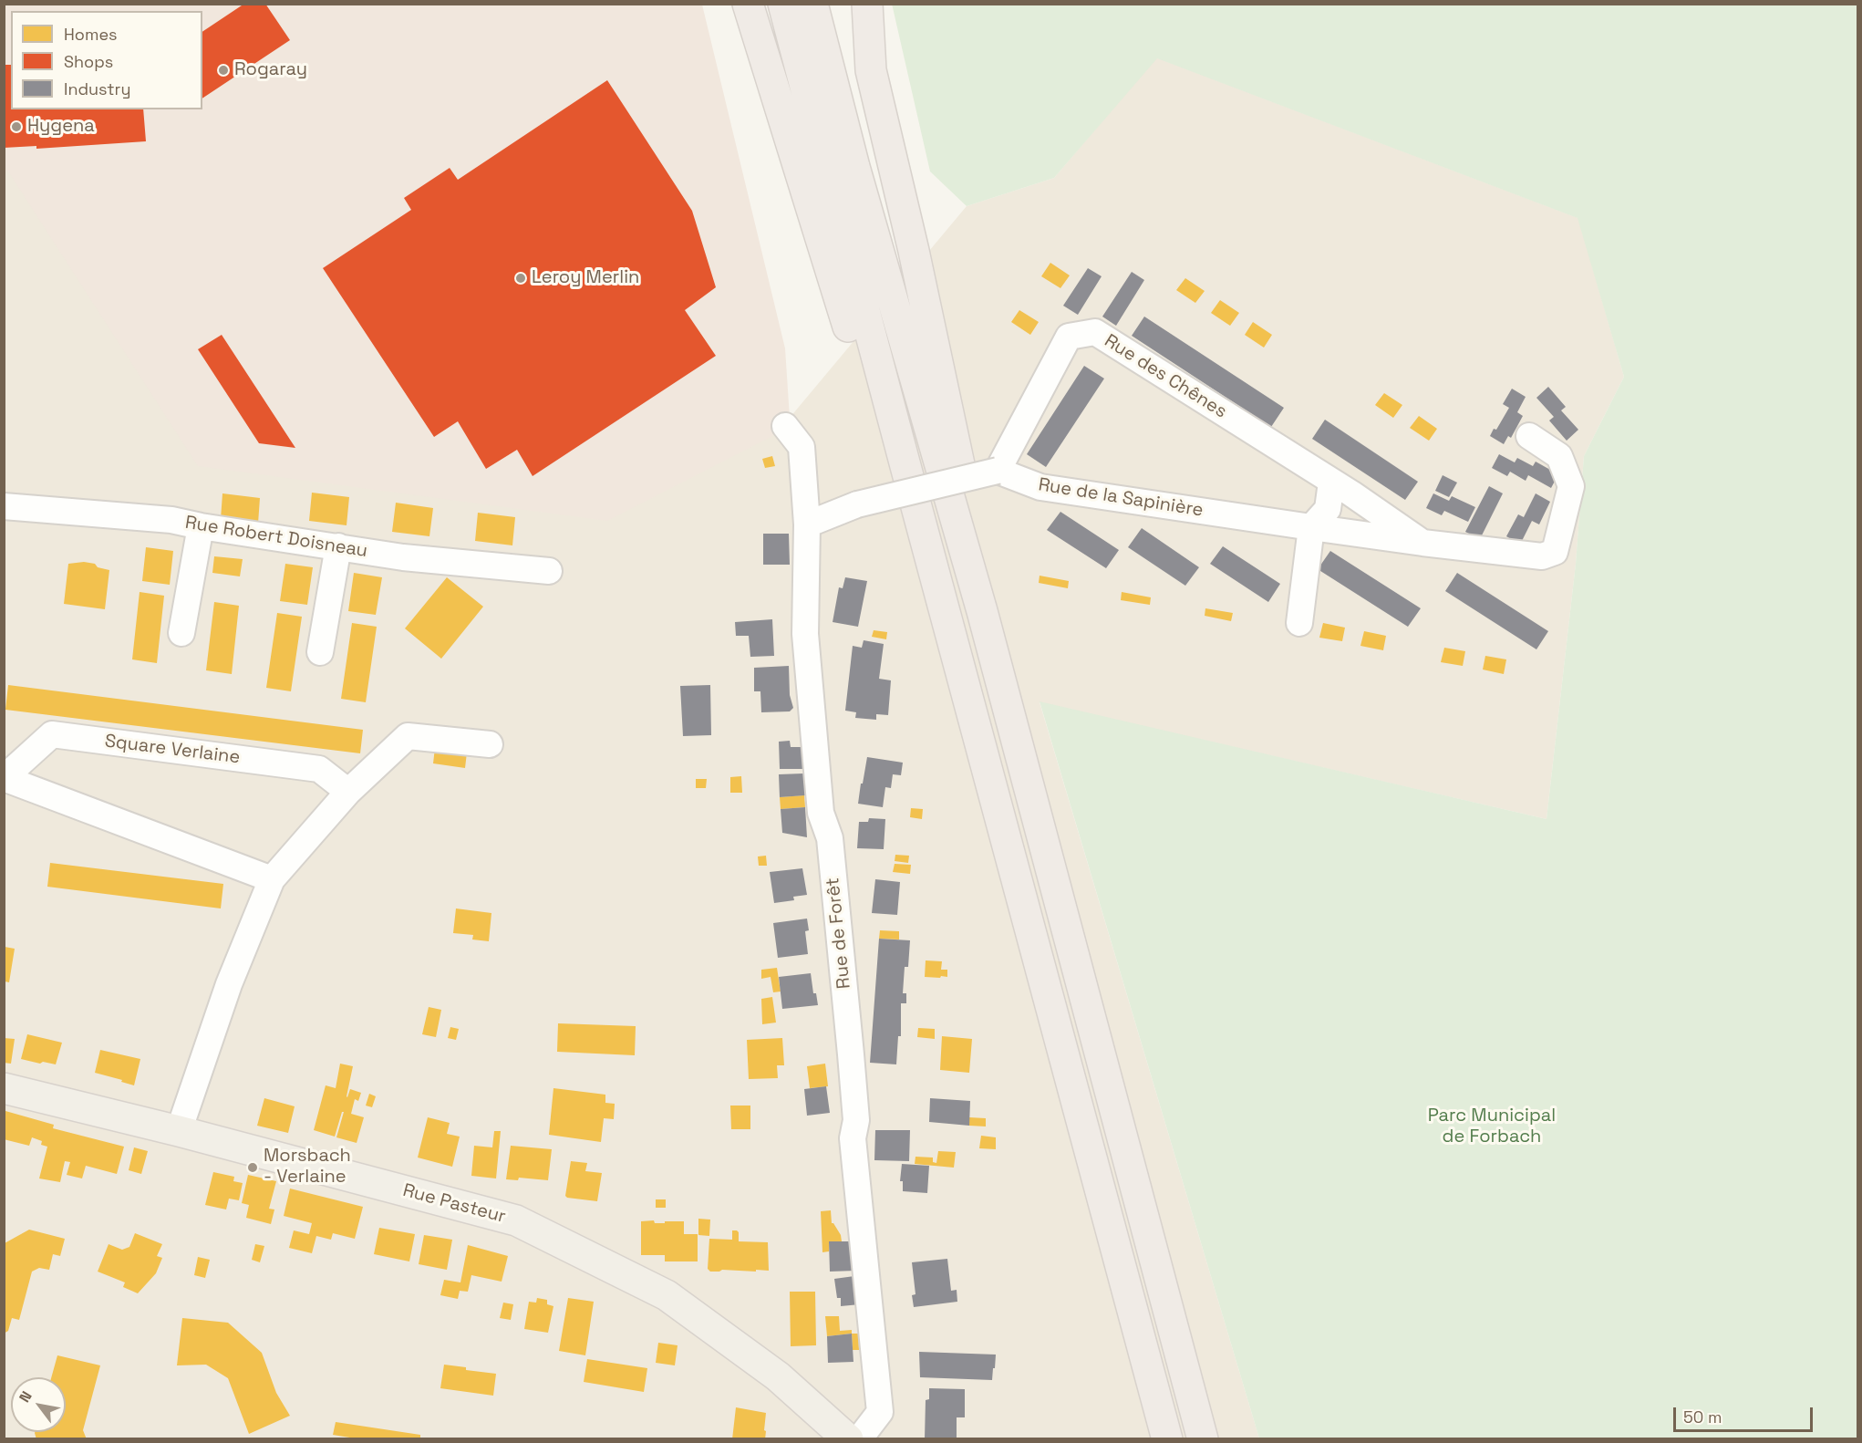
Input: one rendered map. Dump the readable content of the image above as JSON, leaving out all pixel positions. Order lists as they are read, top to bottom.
{
  "streets": {
    "main road": ["Rue Pasteur"],
    "street": [
      "Rue des Chênes",
      "Rue de la Sapinière",
      "Rue Robert Doisneau",
      "Square Verlaine",
      "Rue de Forêt"
    ]
  },
  "crossings": [
    ["Rue des Chênes", "Rue de la Sapinière"]
  ],
  "parks": ["Parc Municipal de Forbach"],
  "places": [
    "Rogaray",
    "Hygena",
    "Leroy Merlin",
    "Morsbach - Verlaine"
  ],
  "legend": ["Homes", "Shops", "Industry"],
  "scale_bar": "50 m",
  "north": "top left"
}
